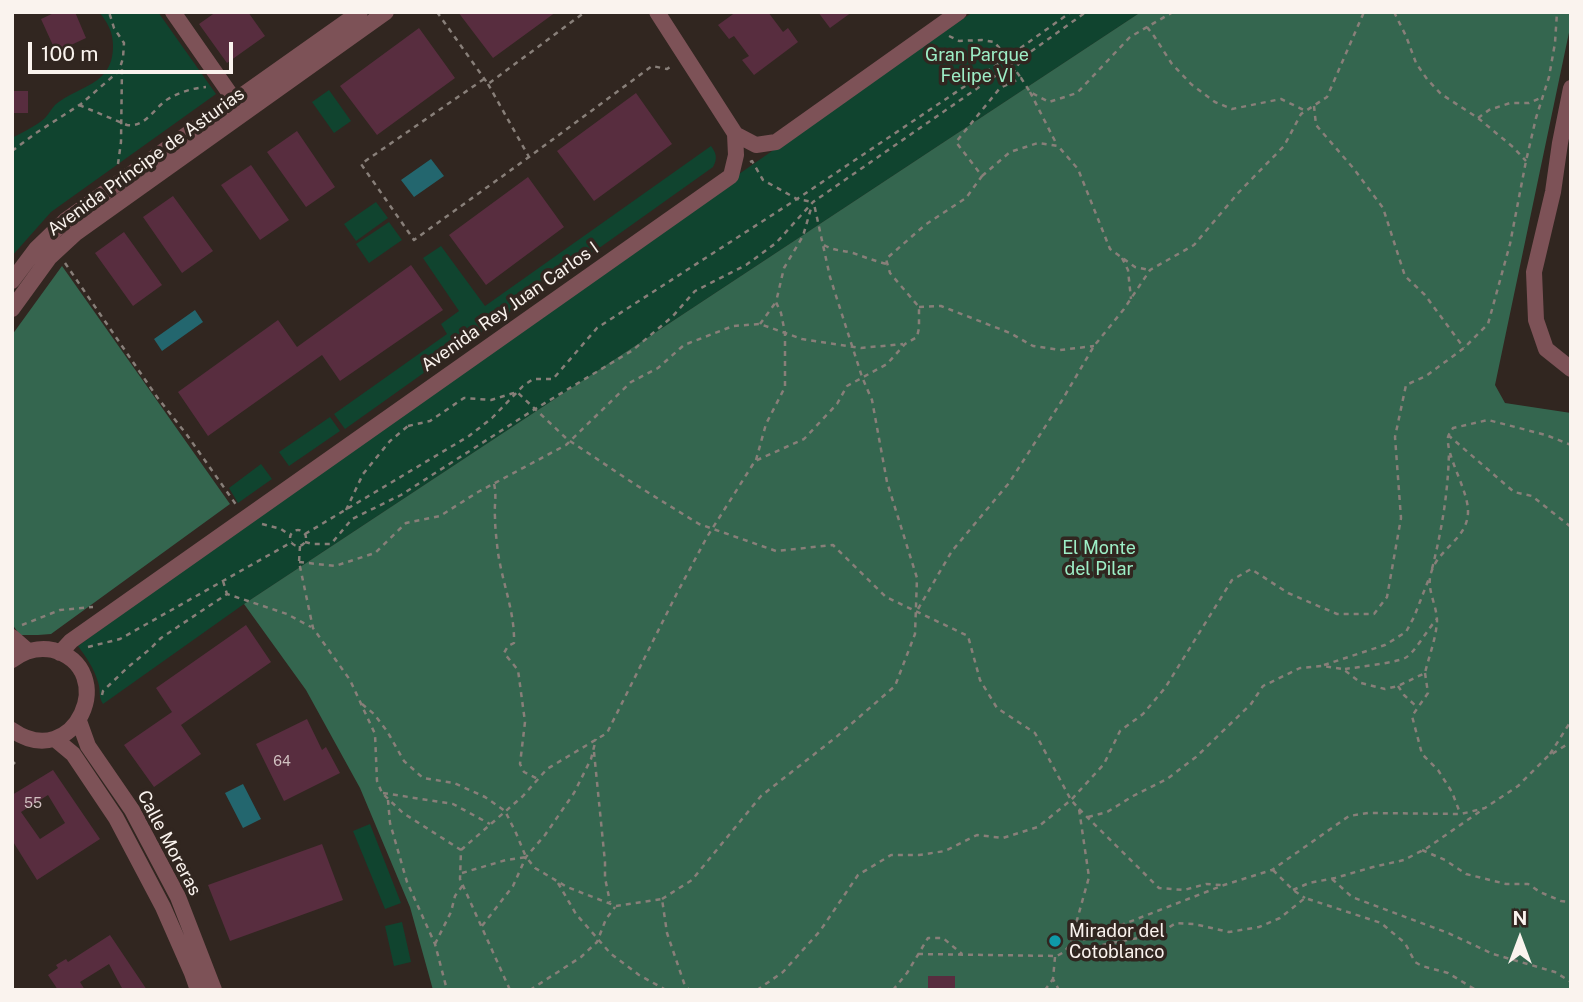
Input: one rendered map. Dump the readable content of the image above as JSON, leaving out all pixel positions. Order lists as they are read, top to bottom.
{
  "streets": {
    "street": ["Avenida Príncipe de Asturias", "Avenida Rey Juan Carlos I", "Calle Moreras"]
  },
  "parks": ["Gran Parque Felipe VI", "El Monte del Pilar"],
  "places": ["Mirador del Cotoblanco"],
  "house_numbers": ["64", "55"],
  "scale_bar": "100 m",
  "north": "top"
}
